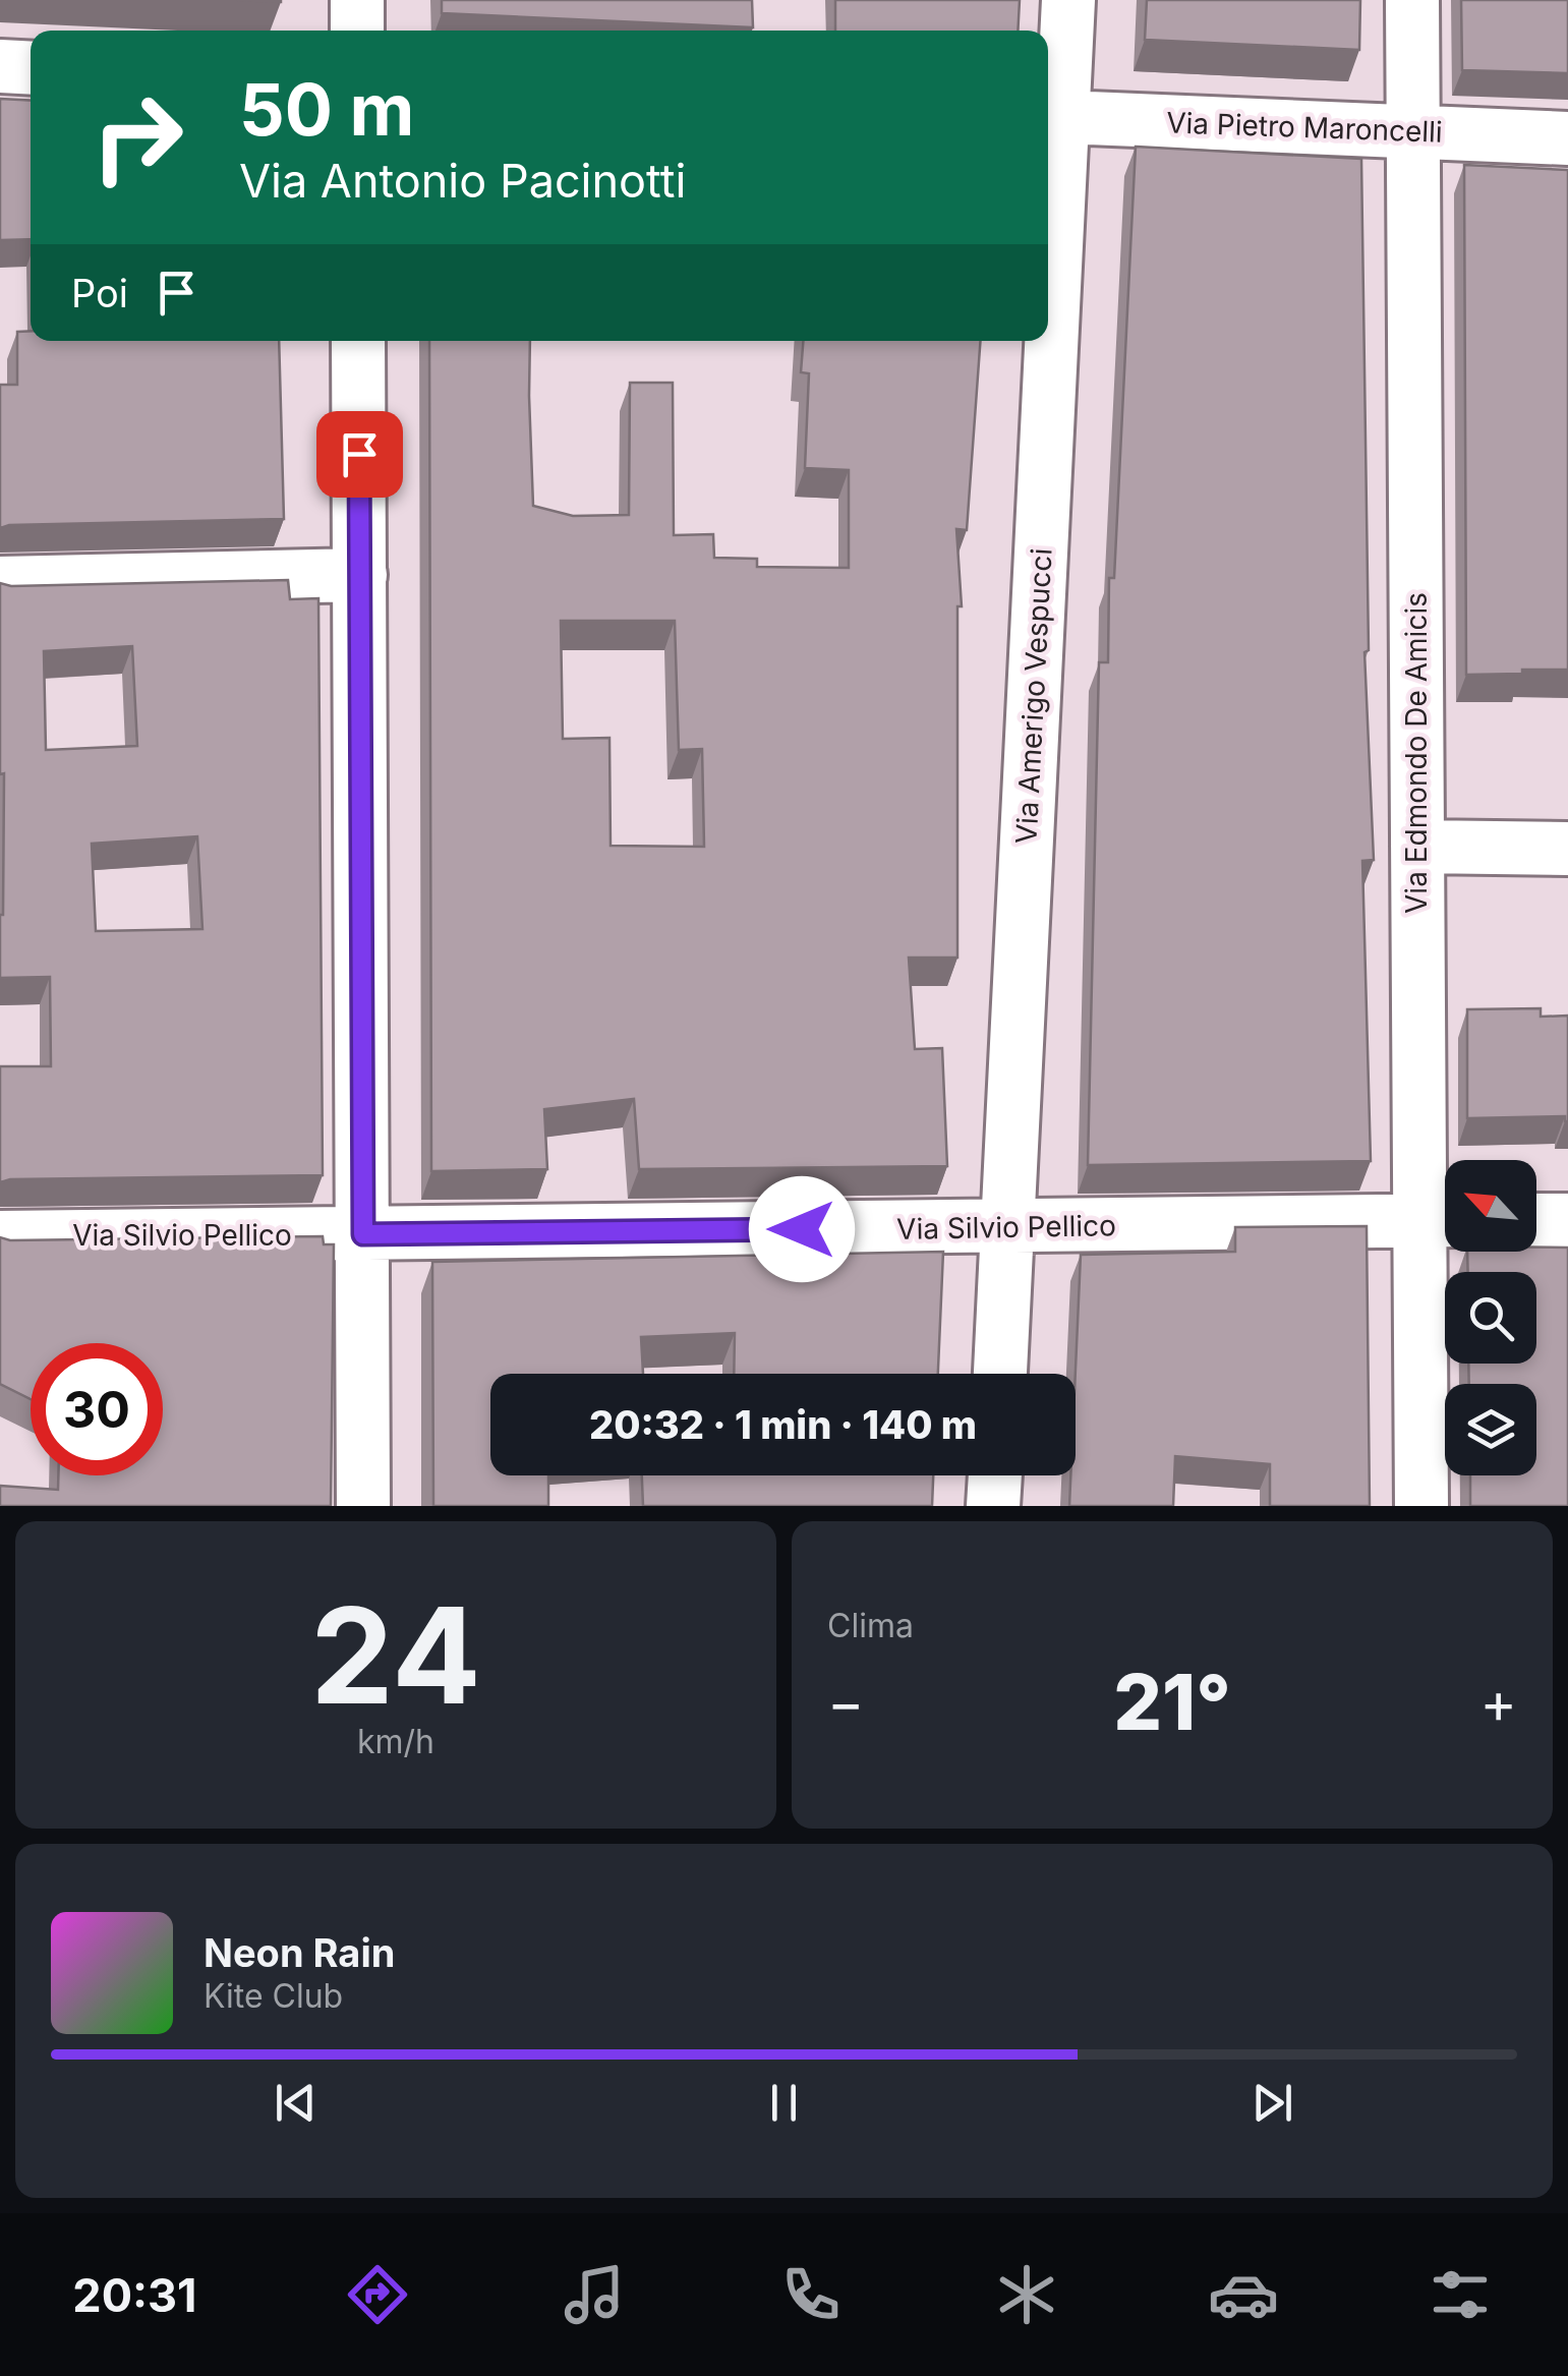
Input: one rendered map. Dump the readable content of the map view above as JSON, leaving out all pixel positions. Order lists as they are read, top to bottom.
{
  "streets": {
    "street": [
      "Via Pietro Maroncelli",
      "Via Amerigo Vespucci",
      "Via Edmondo De Amicis",
      "Via Silvio Pellico"
    ]
  },
  "crossings": [
    ["Via Pietro Maroncelli", "Via Amerigo Vespucci"],
    ["Via Pietro Maroncelli", "Via Edmondo De Amicis"],
    ["Via Amerigo Vespucci", "Via Silvio Pellico"],
    ["Via Edmondo De Amicis", "Via Silvio Pellico"]
  ],
  "north": "top left",
  "page": {
    "turn": ["50 m", "Via Antonio Pacinotti"],
    "then": "Poi",
    "limit": "30",
    "trip": "20:32 · 1 min · 140 m",
    "tile": [
      ["24", "km/h"],
      "Clima"
    ],
    "heat": ["−", "21°", "+"],
    "song": ["Neon Rain", "Kite Club"],
    "tabs": "20:31"
  }
}
